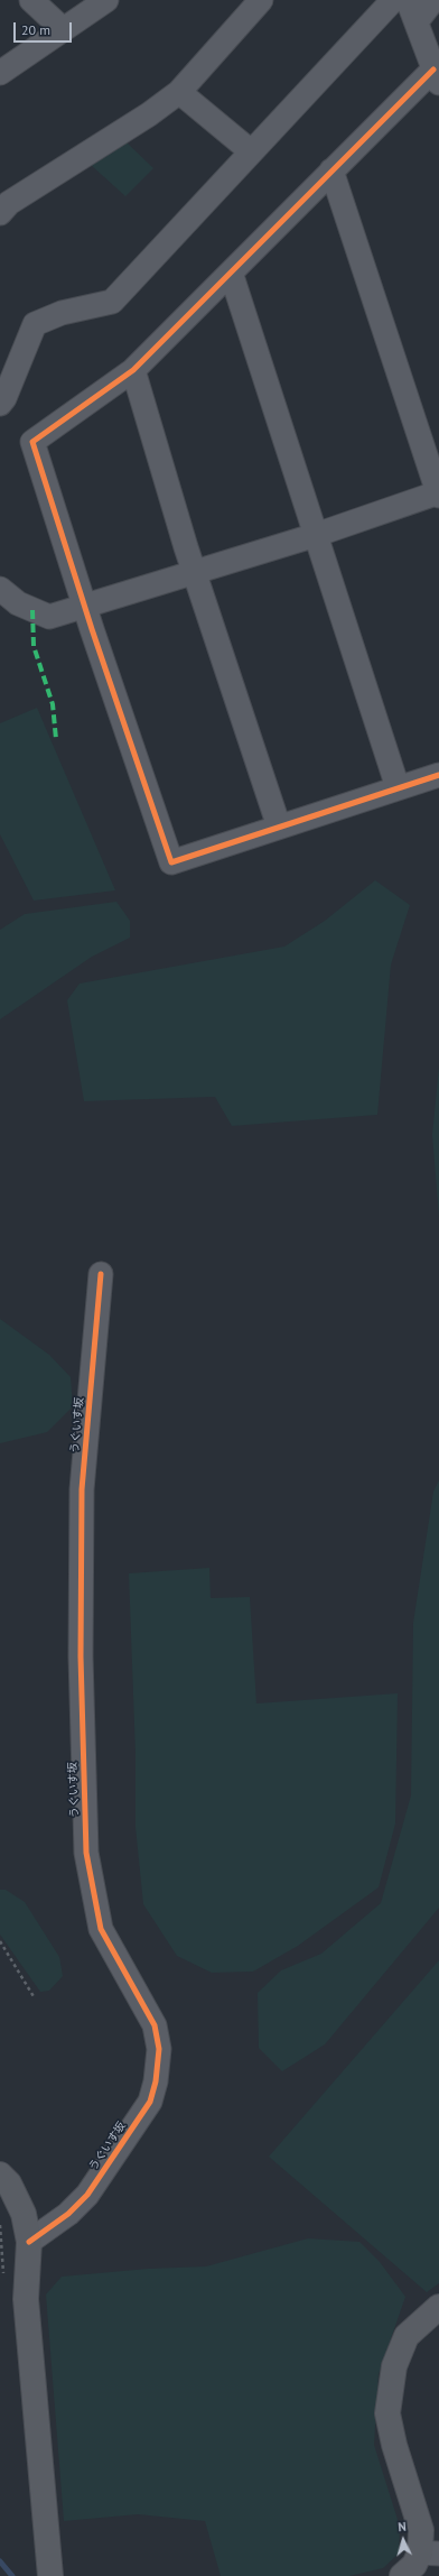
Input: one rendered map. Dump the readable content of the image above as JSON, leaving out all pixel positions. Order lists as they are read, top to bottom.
{
  "streets": {
    "street": ["うぐいす坂"]
  },
  "scale_bar": "20 m",
  "north": "top"
}
